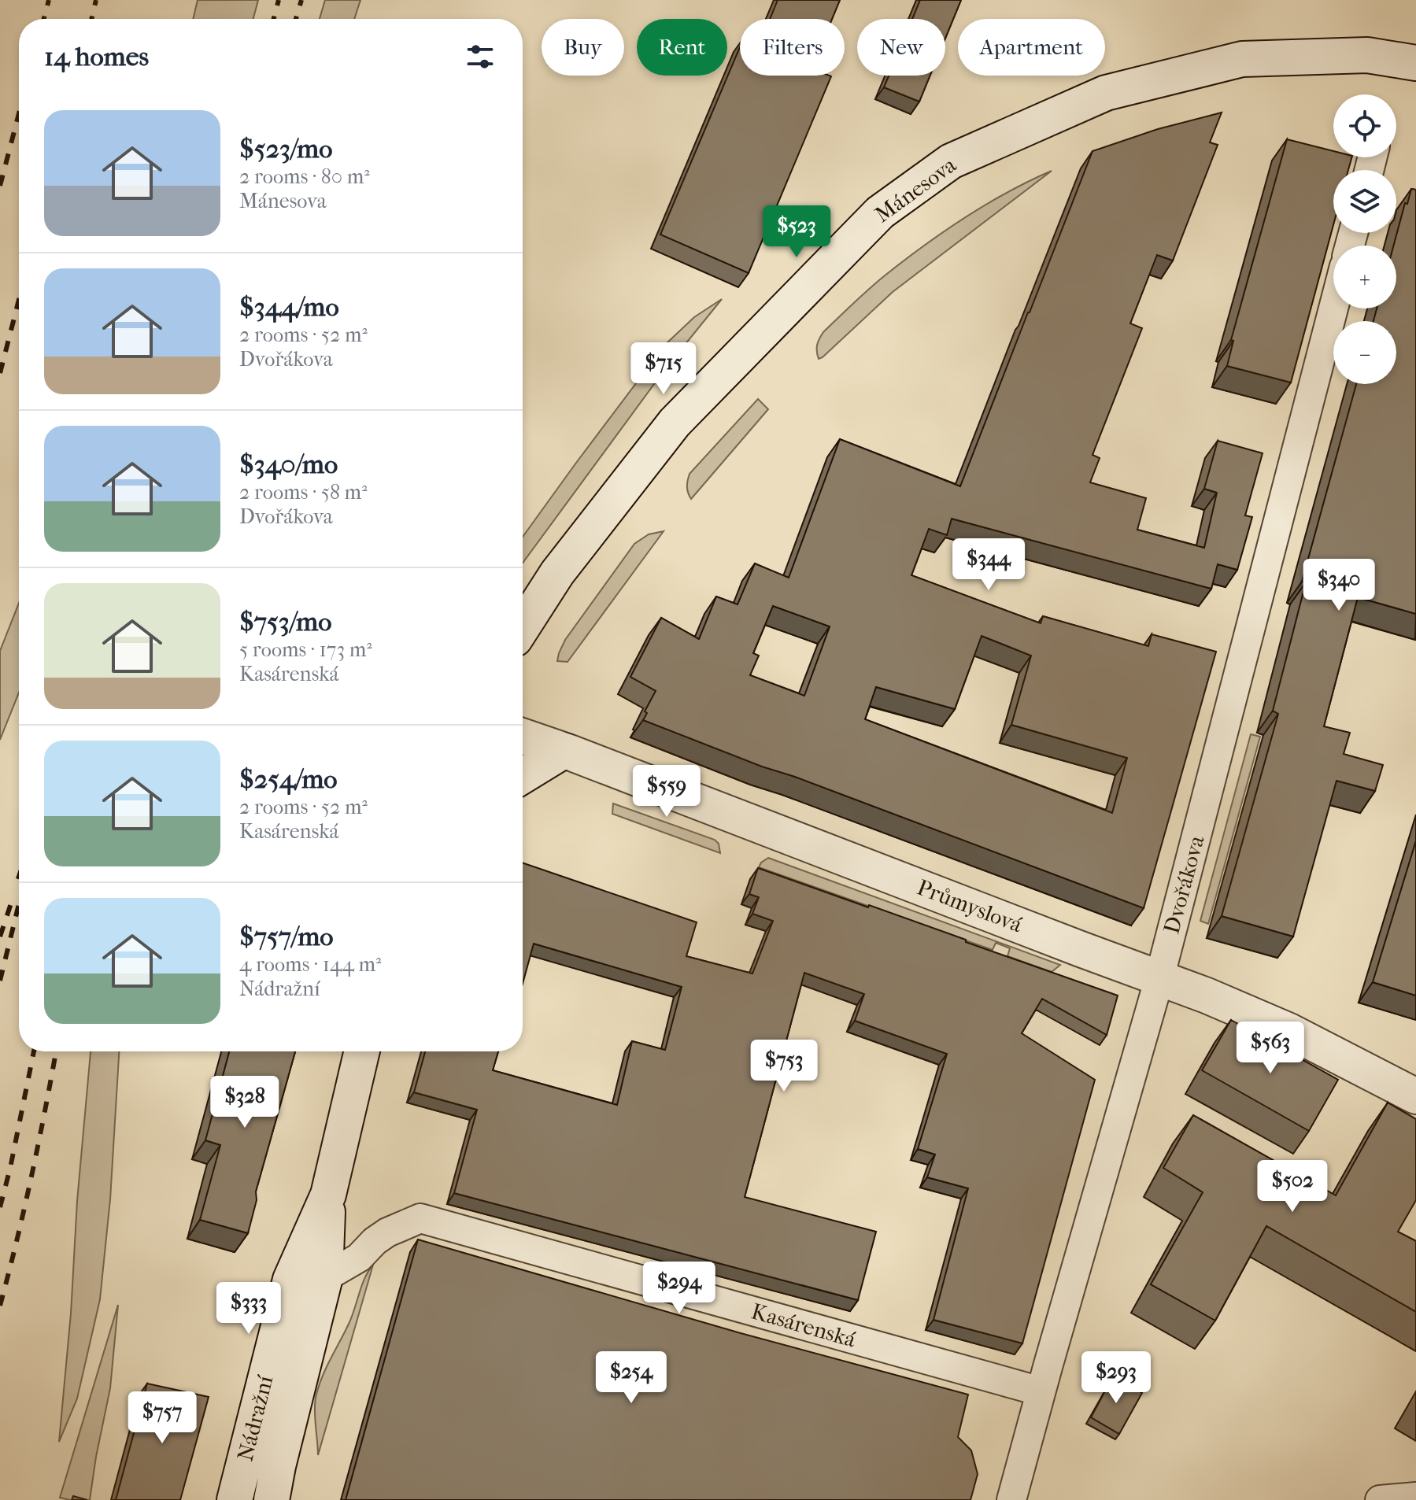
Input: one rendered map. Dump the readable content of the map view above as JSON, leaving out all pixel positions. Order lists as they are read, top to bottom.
{
  "streets": {
    "main road": ["Mánesova", "Průmyslová", "Nádražní"],
    "street": ["Dvořákova", "Kasárenská"]
  },
  "crossings": [
    ["Dvořákova", "Průmyslová"],
    ["Dvořákova", "Kasárenská"],
    ["Kasárenská", "Nádražní"]
  ],
  "page": {
    "chip": [
      "Buy",
      "Rent",
      "Filters",
      "New",
      "Apartment"
    ],
    "heading": "14 homes",
    "map_buttons": ["+", "−"],
    "list": [
      {
        "name": "$523/mo",
        "note": "2 rooms · 80 m² · Mánesova"
      },
      {
        "name": "$344/mo",
        "note": "2 rooms · 52 m² · Dvořákova"
      },
      {
        "name": "$340/mo",
        "note": "2 rooms · 58 m² · Dvořákova"
      },
      {
        "name": "$753/mo",
        "note": "5 rooms · 173 m² · Kasárenská"
      },
      {
        "name": "$254/mo",
        "note": "2 rooms · 52 m² · Kasárenská"
      },
      {
        "name": "$757/mo",
        "note": "4 rooms · 144 m² · Nádražní"
      }
    ],
    "price": [
      "$523",
      "$715",
      "$344",
      "$340",
      "$559",
      "$563",
      "$753",
      "$328",
      "$502",
      "$294",
      "$333",
      "$254",
      "$293",
      "$757"
    ]
  }
}
